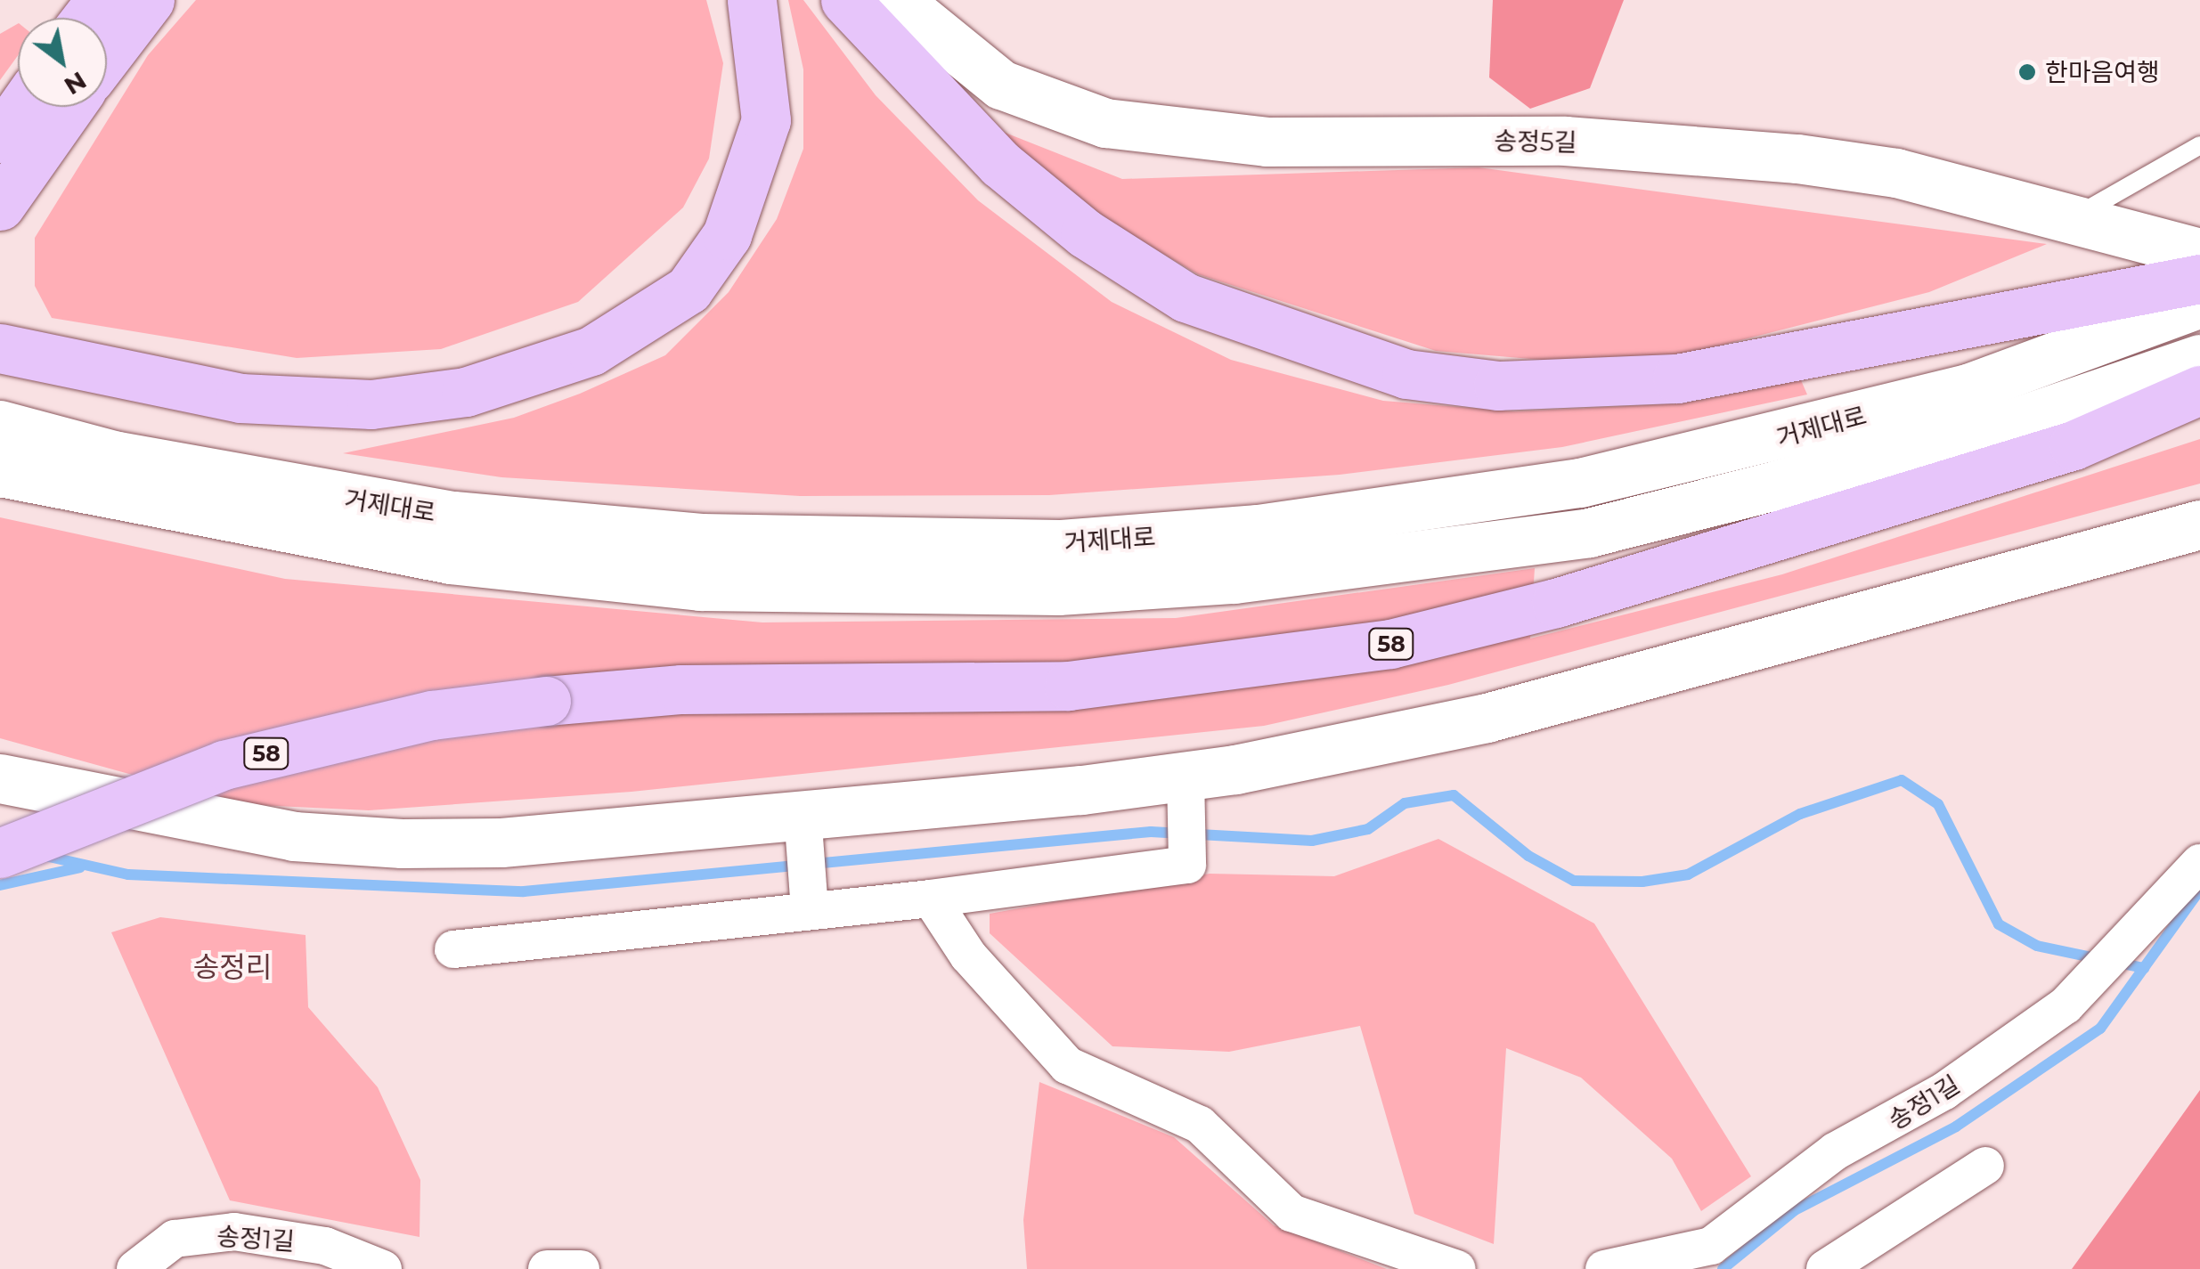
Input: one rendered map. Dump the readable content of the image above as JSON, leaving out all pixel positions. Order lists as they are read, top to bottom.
{
  "streets": {
    "highway": ["58"],
    "street": ["송정5길", "거제대로", "송정1길"]
  },
  "districts": ["송정리"],
  "places": ["한마음여행"],
  "north": "bottom right"
}
